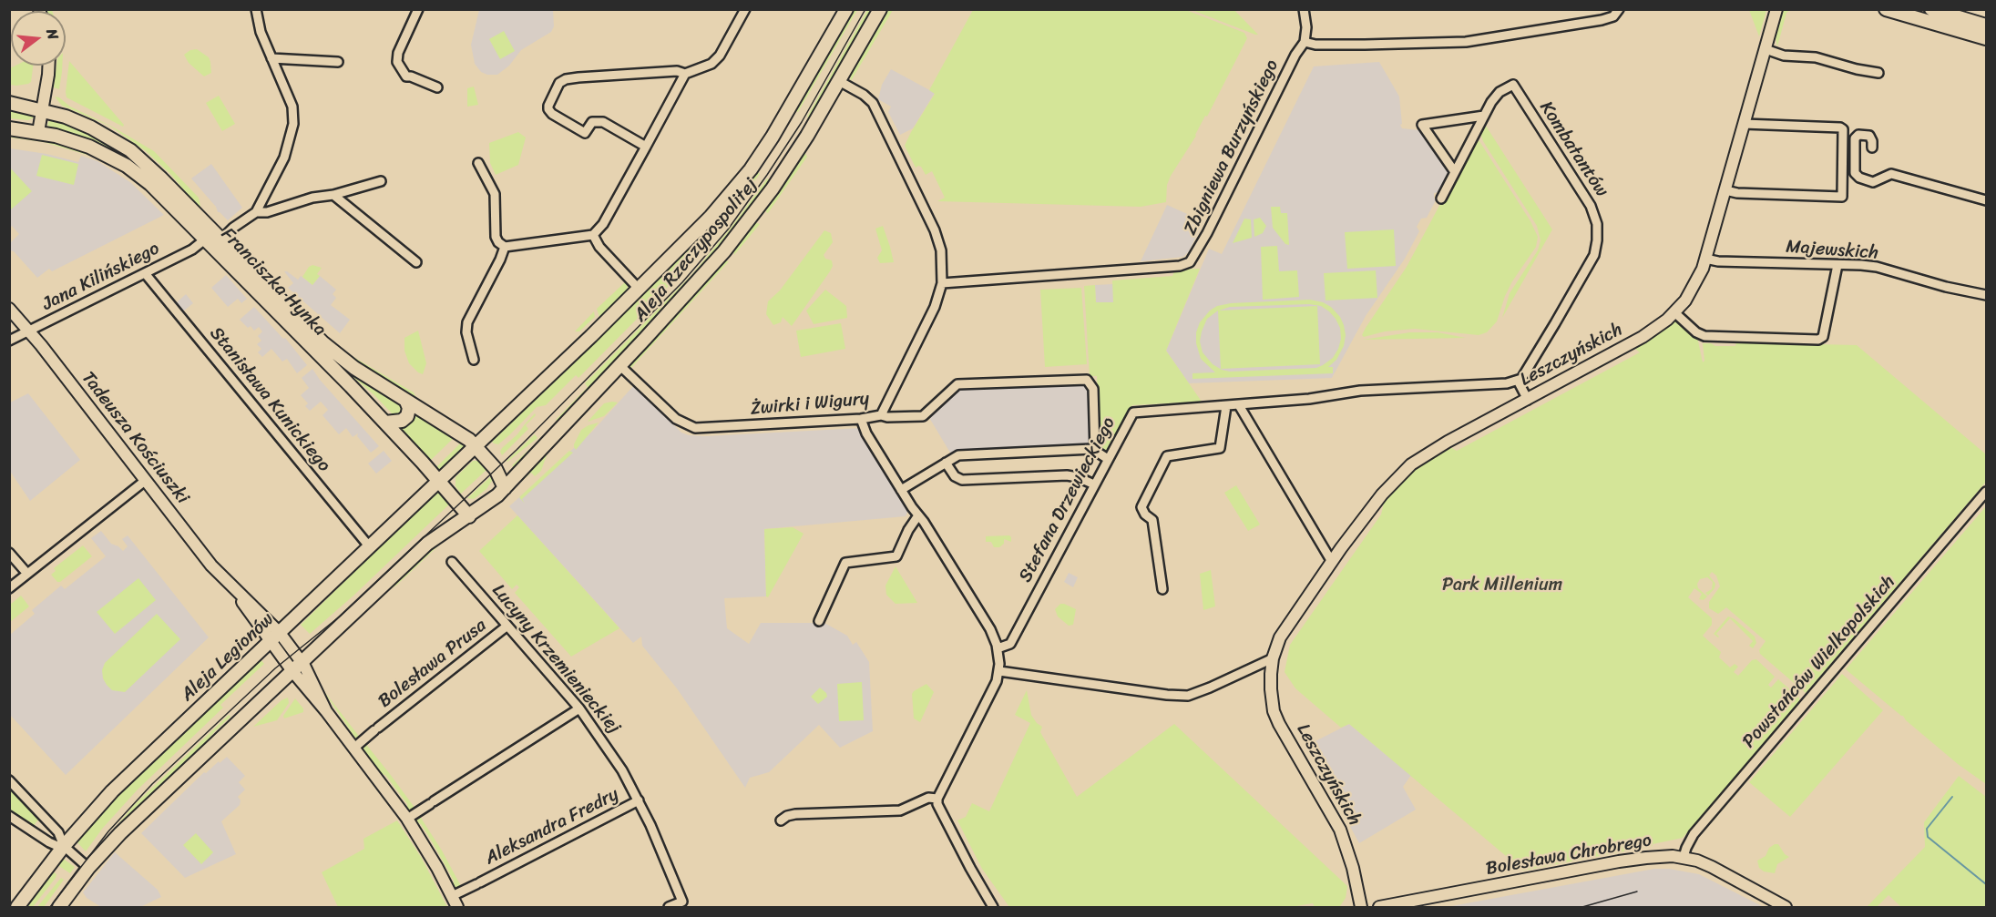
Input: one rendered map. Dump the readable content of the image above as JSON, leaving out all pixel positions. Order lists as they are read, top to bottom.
{
  "streets": {
    "main road": ["Aleja Rzeczypospolitej", "Franciszka Hynka", "Aleja Legionów"],
    "street": [
      "Zbigniewa Burzyńskiego",
      "Kombatantów",
      "Majewskich",
      "Jana Kilińskiego",
      "Leszczyńskich",
      "Stanisława Kunickiego",
      "Żwirki i Wigury",
      "Tadeusza Kościuszki",
      "Stefana Drzewieckiego",
      "Lucyny Krzemienieckiej",
      "Powstańców Wielkopolskich",
      "Bolesława Prusa",
      "Aleksandra Fredry",
      "Bolesława Chrobrego"
    ]
  },
  "crossings": [
    ["Zbigniewa Burzyńskiego", "Żwirki i Wigury"],
    ["Aleja Rzeczypospolitej", "Franciszka Hynka"],
    ["Aleja Rzeczypospolitej", "Żwirki i Wigury"],
    ["Aleja Rzeczypospolitej", "Aleja Legionów"],
    ["Majewskich", "Leszczyńskich"],
    ["Jana Kilińskiego", "Franciszka Hynka"],
    ["Jana Kilińskiego", "Stanisława Kunickiego"],
    ["Jana Kilińskiego", "Tadeusza Kościuszki"],
    ["Franciszka Hynka", "Aleja Legionów"],
    ["Stanisława Kunickiego", "Aleja Legionów"],
    ["Tadeusza Kościuszki", "Aleja Legionów"],
    ["Tadeusza Kościuszki", "Bolesława Prusa"],
    ["Tadeusza Kościuszki", "Aleksandra Fredry"],
    ["Lucyny Krzemienieckiej", "Bolesława Prusa"],
    ["Lucyny Krzemienieckiej", "Aleksandra Fredry"],
    ["Powstańców Wielkopolskich", "Bolesława Chrobrego"]
  ],
  "parks": ["Park Millenium"],
  "north": "right"
}
